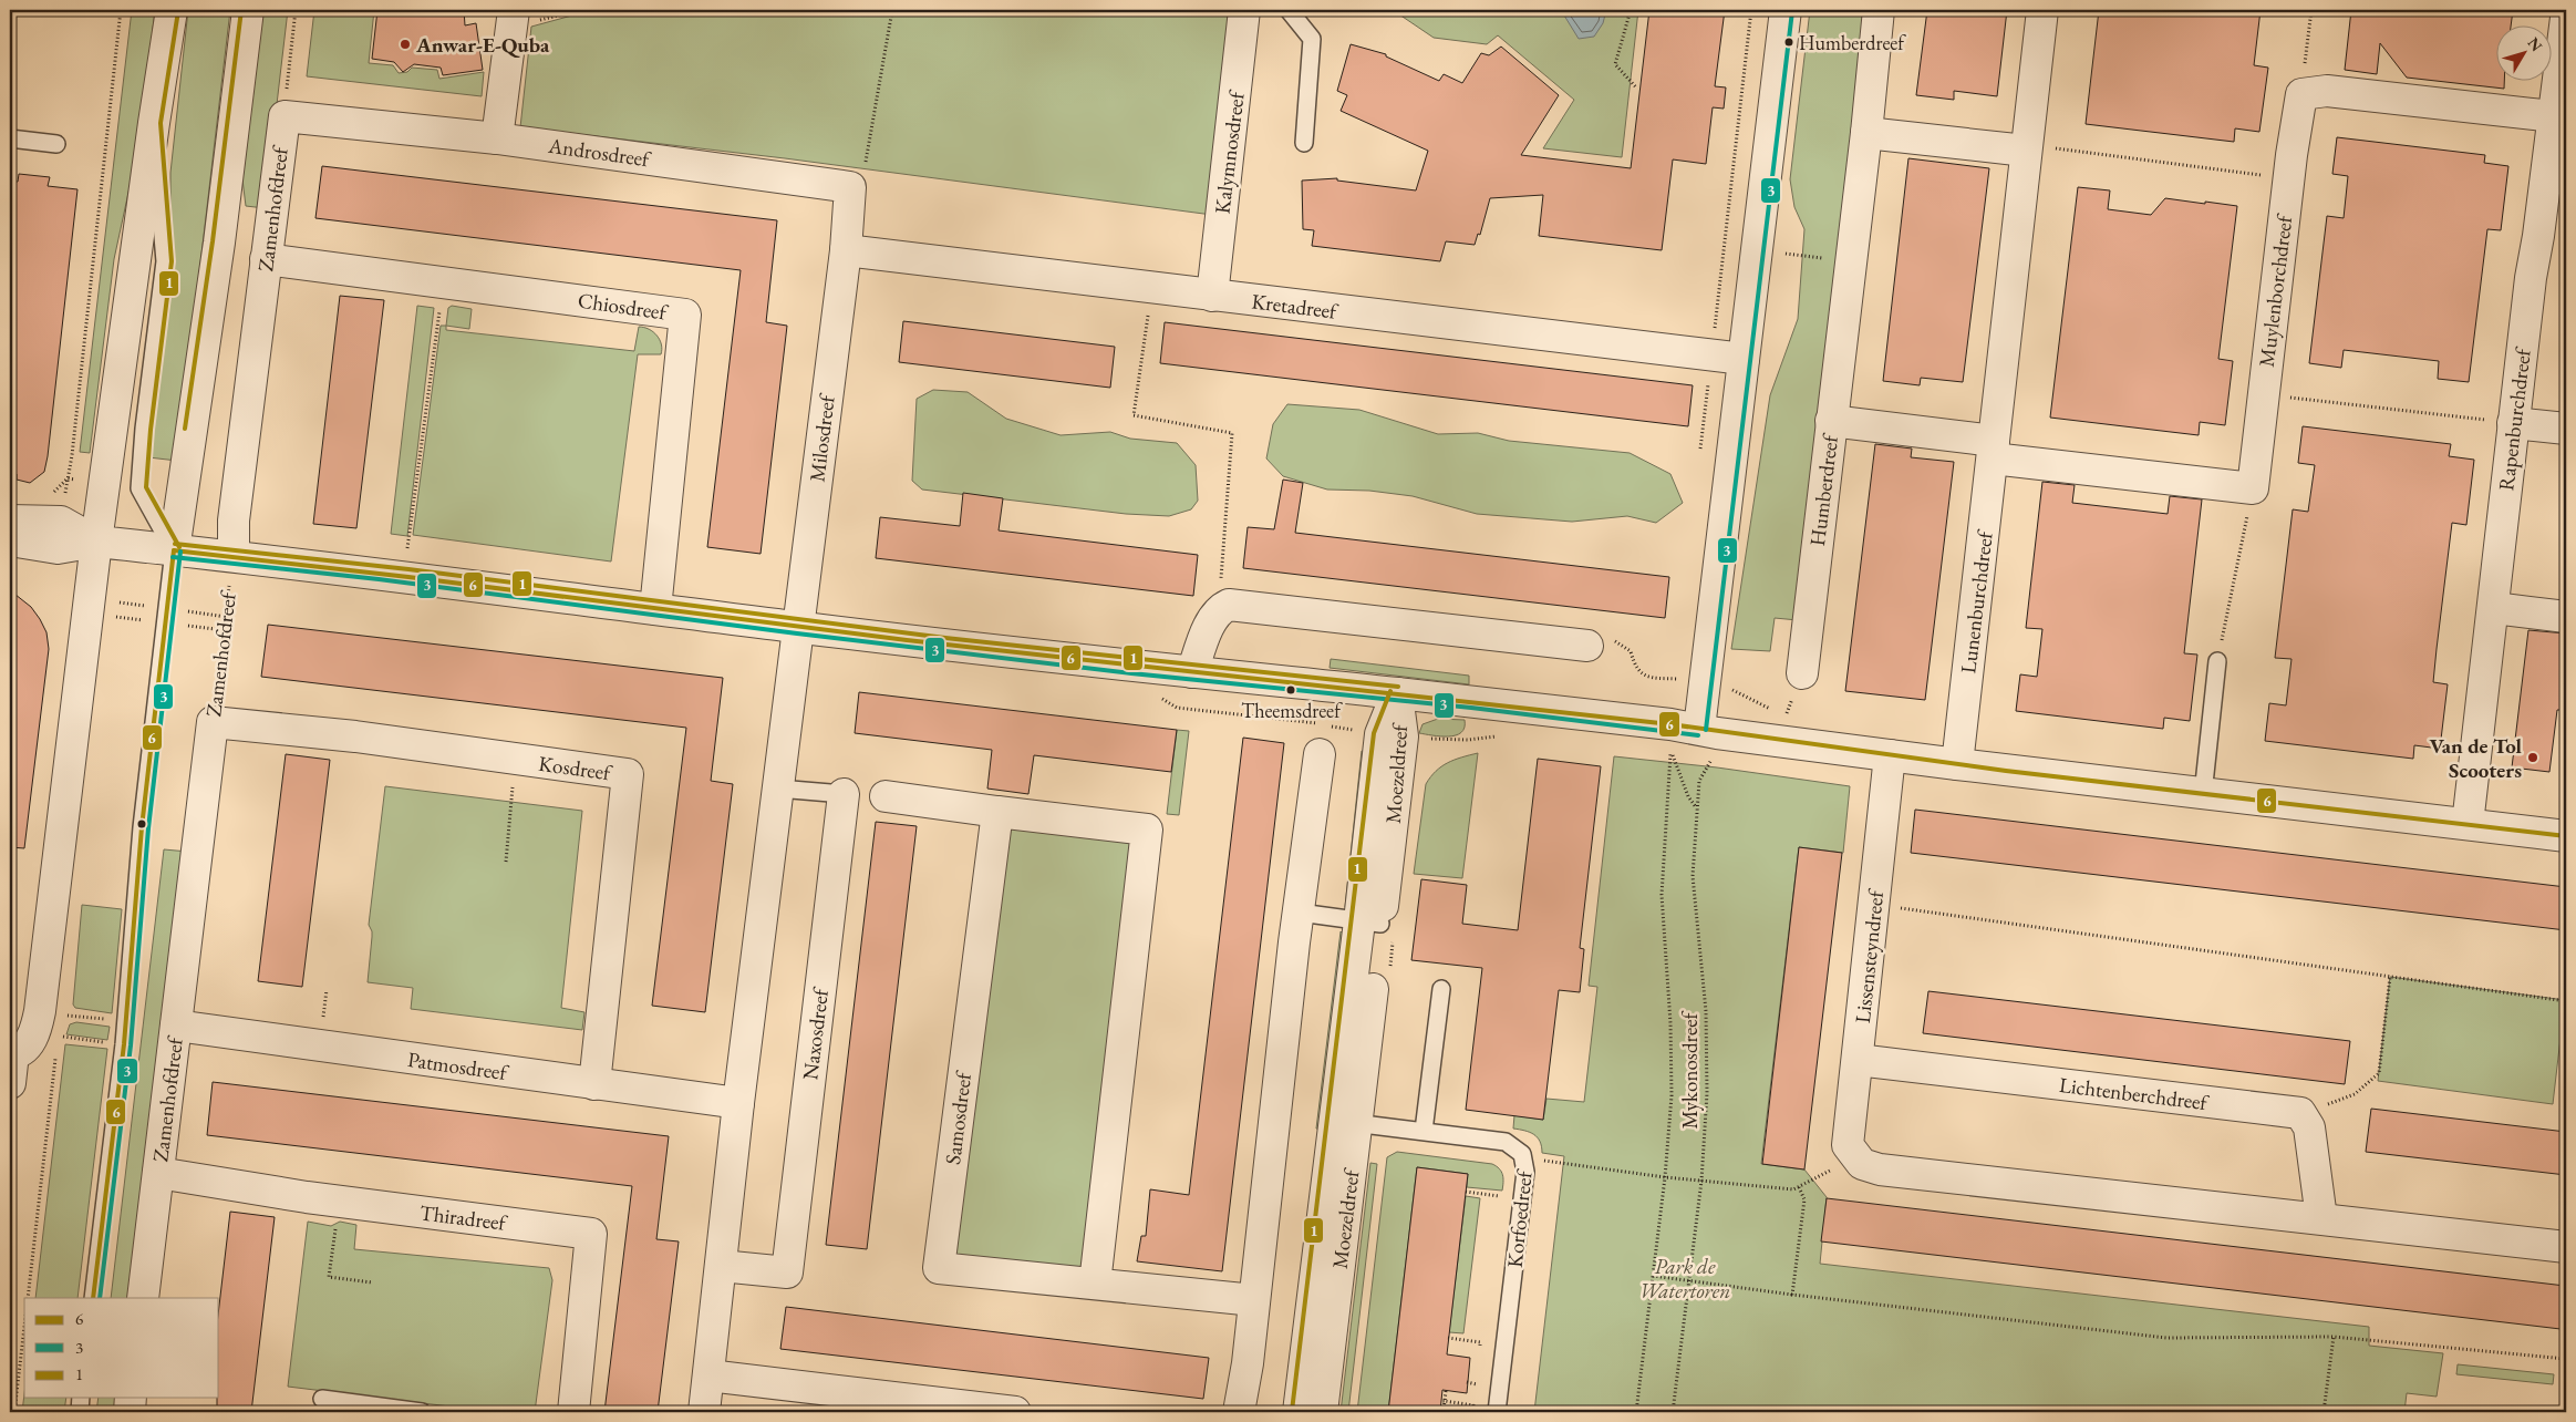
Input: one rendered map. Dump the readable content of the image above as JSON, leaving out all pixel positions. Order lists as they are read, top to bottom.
{
  "streets": {
    "street": [
      "Androsdreef",
      "Kalymnosdreef",
      "Zamenhofdreef",
      "Muylenborchdreef",
      "Chiosdreef",
      "Kretadreef",
      "Rapenburchdreef",
      "Milosdreef",
      "Humberdreef",
      "Lunenburchdreef",
      "Kosdreef",
      "Moezeldreef",
      "Lissensteyndreef",
      "Naxosdreef",
      "Patmosdreef",
      "Lichtenberchdreef",
      "Samosdreef",
      "Thiradreef"
    ],
    "lane": ["Korfoedreef"],
    "path": ["Mykonosdreef"]
  },
  "crossings": [
    ["Androsdreef", "Zamenhofdreef"],
    ["Kalymnosdreef", "Kretadreef"],
    ["Zamenhofdreef", "Chiosdreef"],
    ["Zamenhofdreef", "Kosdreef"],
    ["Zamenhofdreef", "Patmosdreef"],
    ["Zamenhofdreef", "Thiradreef"],
    ["Kretadreef", "Milosdreef"],
    ["Kosdreef", "Patmosdreef"],
    ["Moezeldreef", "Korfoedreef"],
    ["Lissensteyndreef", "Lichtenberchdreef"]
  ],
  "parks": ["Park de Watertoren"],
  "places": [
    "Humberdreef",
    "Anwar-E-Quba",
    "Theemsdreef",
    "Van de Tol Scooters"
  ],
  "lines": ["transit line 1", "transit line 3", "transit line 6"],
  "legend": ["6", "3", "1"],
  "north": "top right"
}
